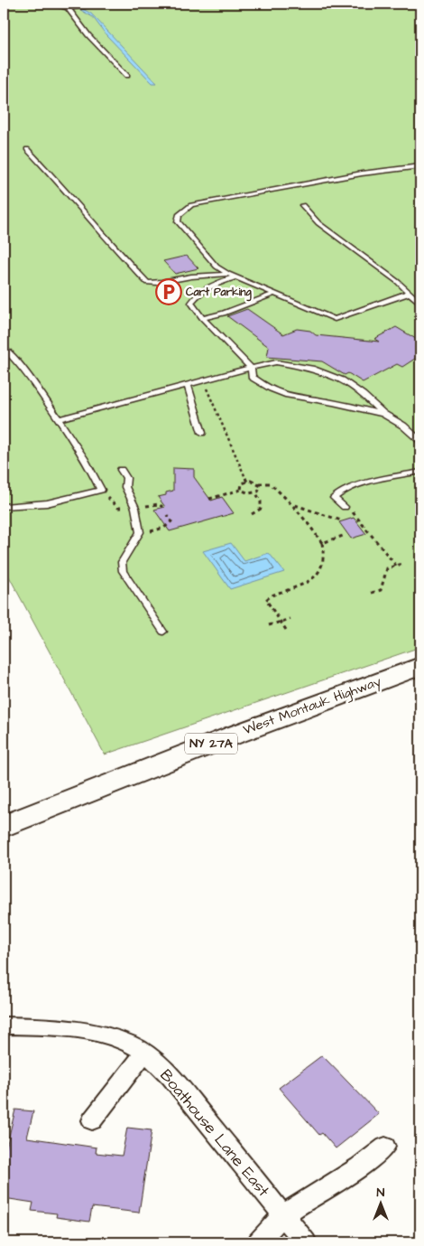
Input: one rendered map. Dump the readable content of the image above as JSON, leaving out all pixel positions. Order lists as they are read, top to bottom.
{
  "streets": {
    "main road": ["West Montauk Highway", "NY 27A"],
    "street": ["Boathouse Lane East"]
  },
  "places": {
    "parking": ["Cart Parking"]
  },
  "north": "top"
}
